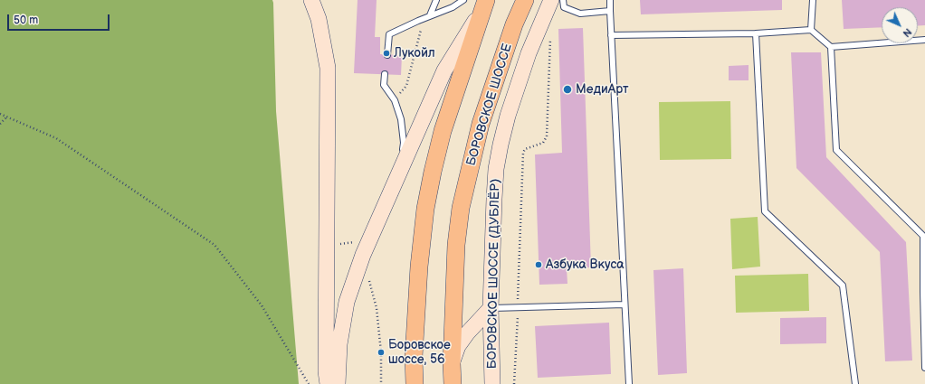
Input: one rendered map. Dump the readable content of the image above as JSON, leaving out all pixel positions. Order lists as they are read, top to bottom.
{
  "streets": {
    "main road": ["БОРОВСКОЕ ШОССЕ"],
    "street": ["БОРОВСКОЕ ШОССЕ (ДУБЛЁР)"]
  },
  "places": [
    "Лукойл",
    "МедиАрт",
    "Азбука Вкуса",
    "Боровское шоссе, 56"
  ],
  "scale_bar": "50 m",
  "north": "bottom right"
}
